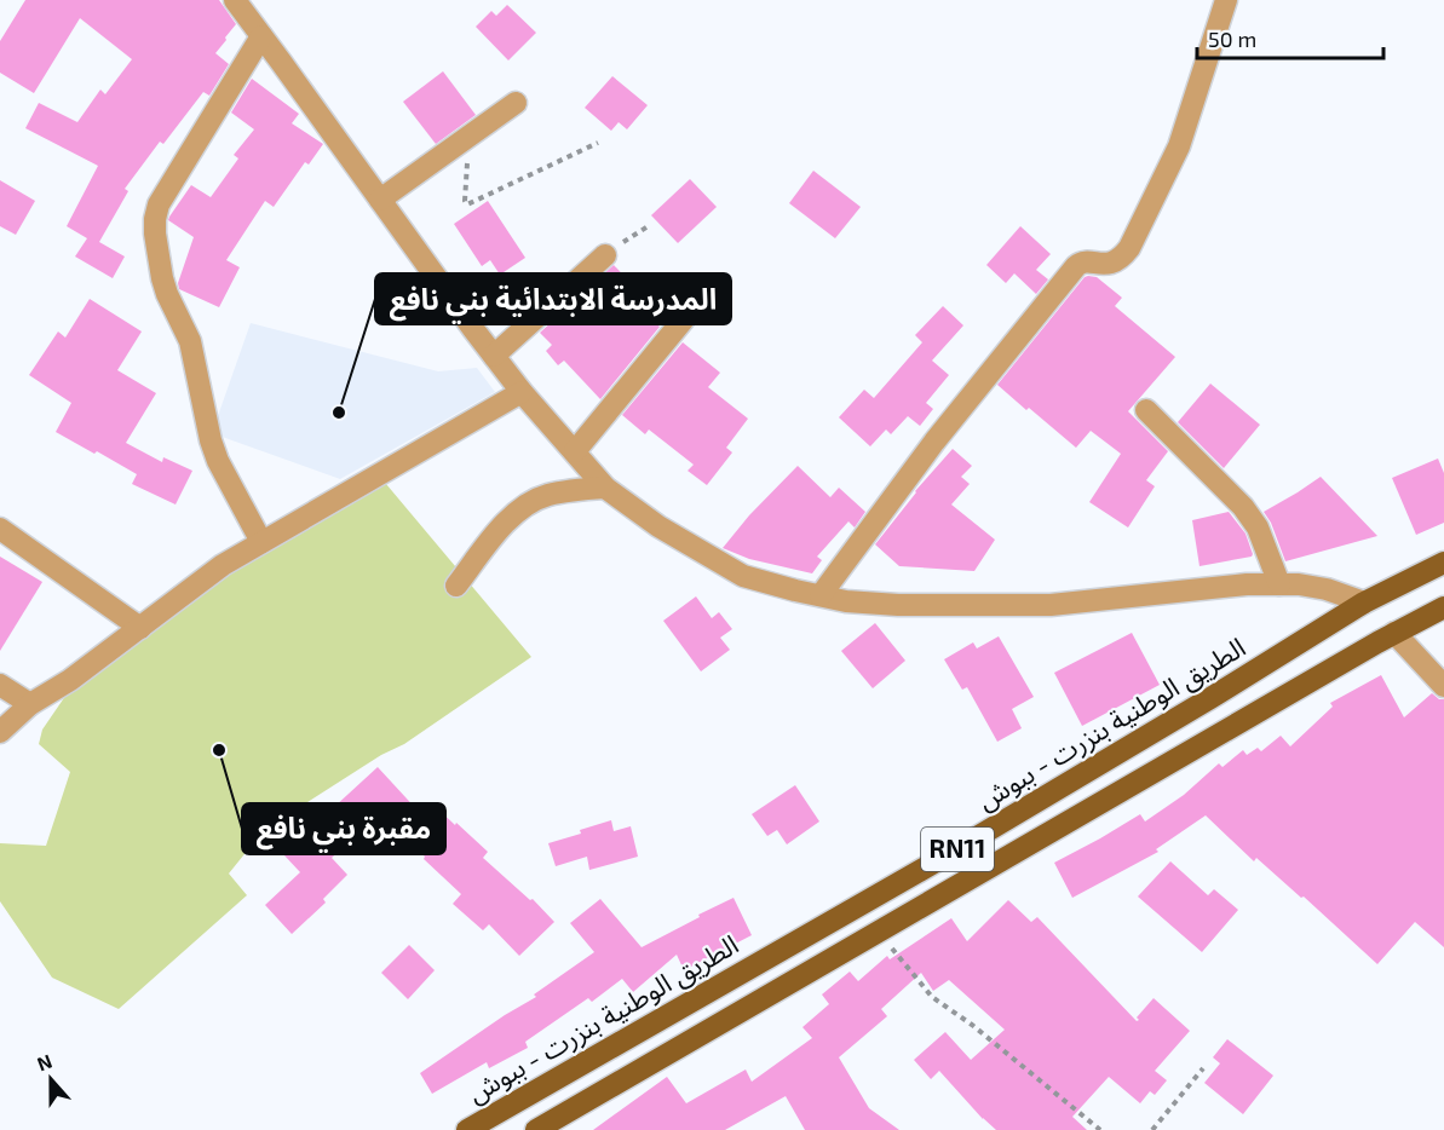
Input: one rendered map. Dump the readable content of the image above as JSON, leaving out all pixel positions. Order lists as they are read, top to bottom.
{
  "streets": {
    "main road": ["الطريق الوطنية بنزرت - ببوش", "RN11"]
  },
  "places": ["المدرسة الابتدائية بني نافع", "مقبرة بني نافع"],
  "scale_bar": "50 m",
  "north": "top"
}
